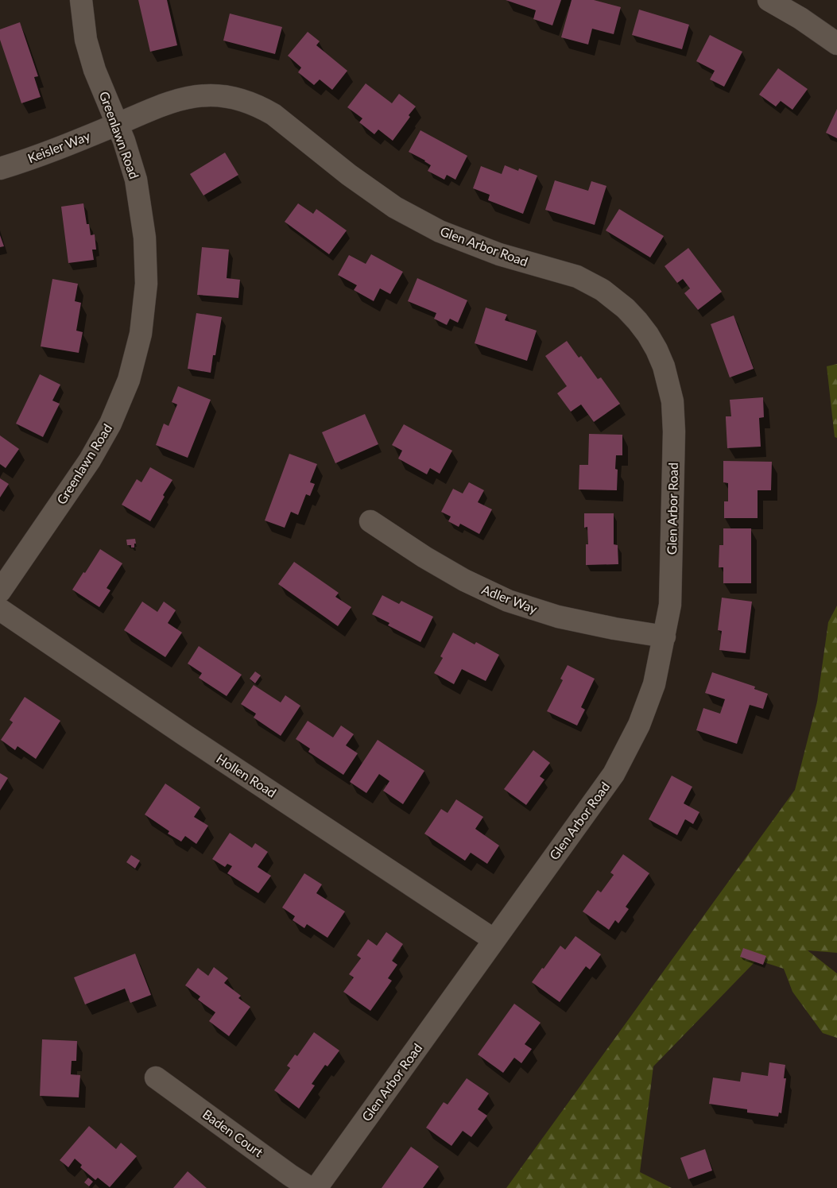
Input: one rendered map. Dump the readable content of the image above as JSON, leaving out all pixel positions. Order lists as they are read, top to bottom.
{
  "streets": {
    "street": [
      "Greenlawn Road",
      "Keisler Way",
      "Glen Arbor Road",
      "Adler Way",
      "Hollen Road",
      "Baden Court"
    ]
  },
  "crossings": [
    ["Greenlawn Road", "Keisler Way"],
    ["Greenlawn Road", "Glen Arbor Road"],
    ["Keisler Way", "Glen Arbor Road"],
    ["Glen Arbor Road", "Adler Way"],
    ["Glen Arbor Road", "Hollen Road"]
  ]
}
